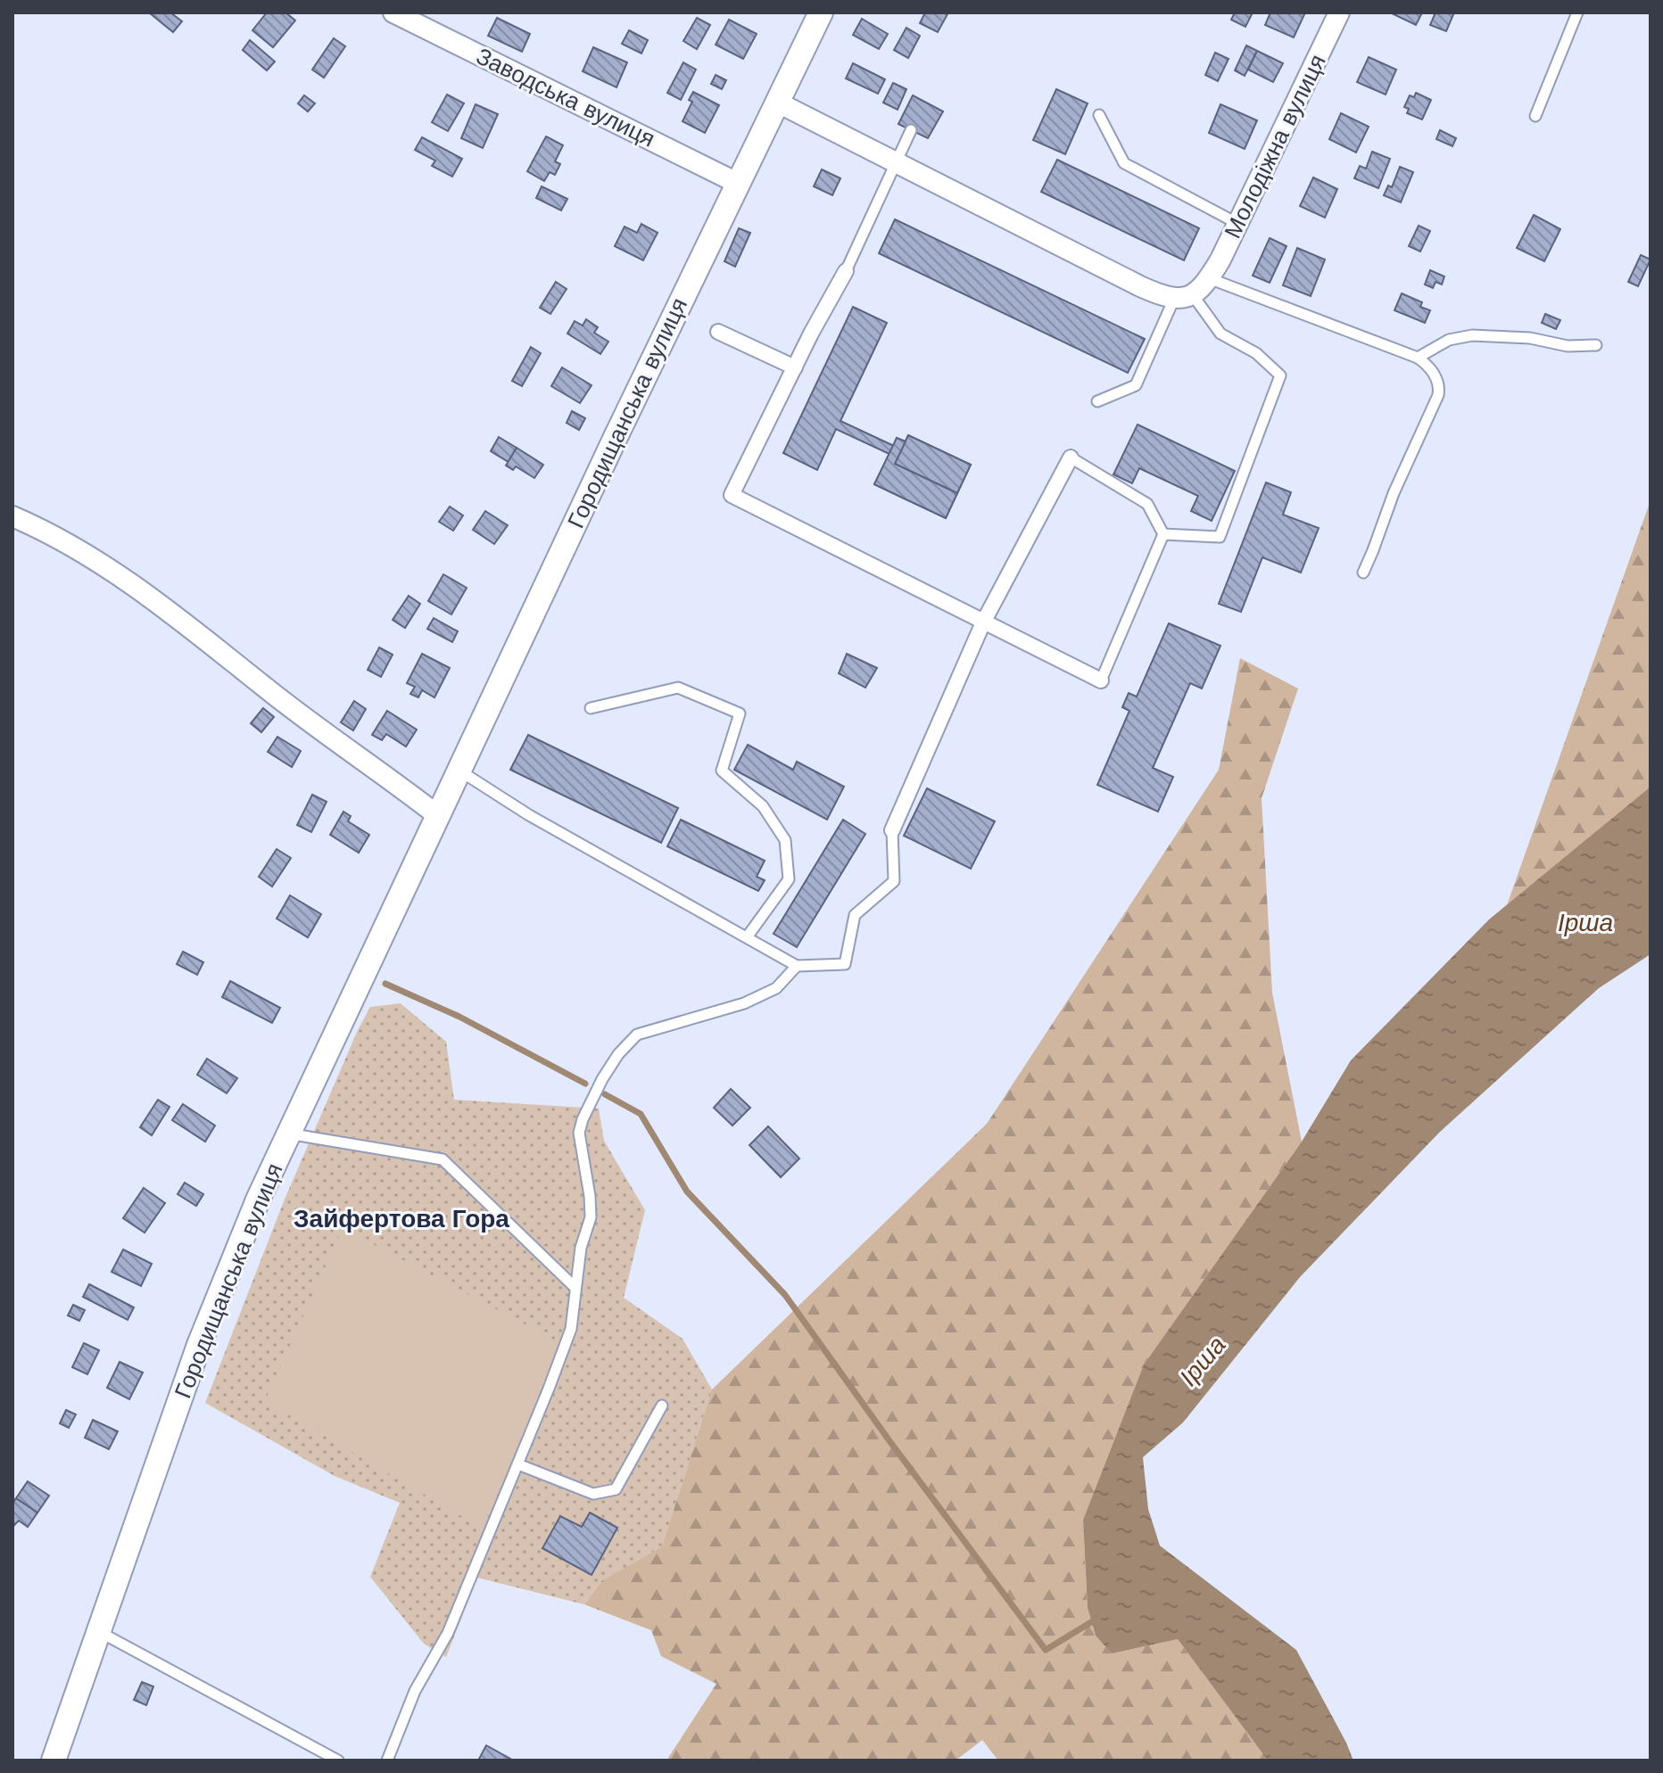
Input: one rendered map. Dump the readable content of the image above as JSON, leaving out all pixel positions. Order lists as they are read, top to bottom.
{
  "streets": {
    "street": ["Заводська вулиця", "Молодіжна вулиця", "Городищанська вулиця"]
  },
  "crossings": [
    ["Заводська вулиця", "Городищанська вулиця"]
  ],
  "districts": ["Зайфертова Гора"],
  "water": ["Ірша"]
}
